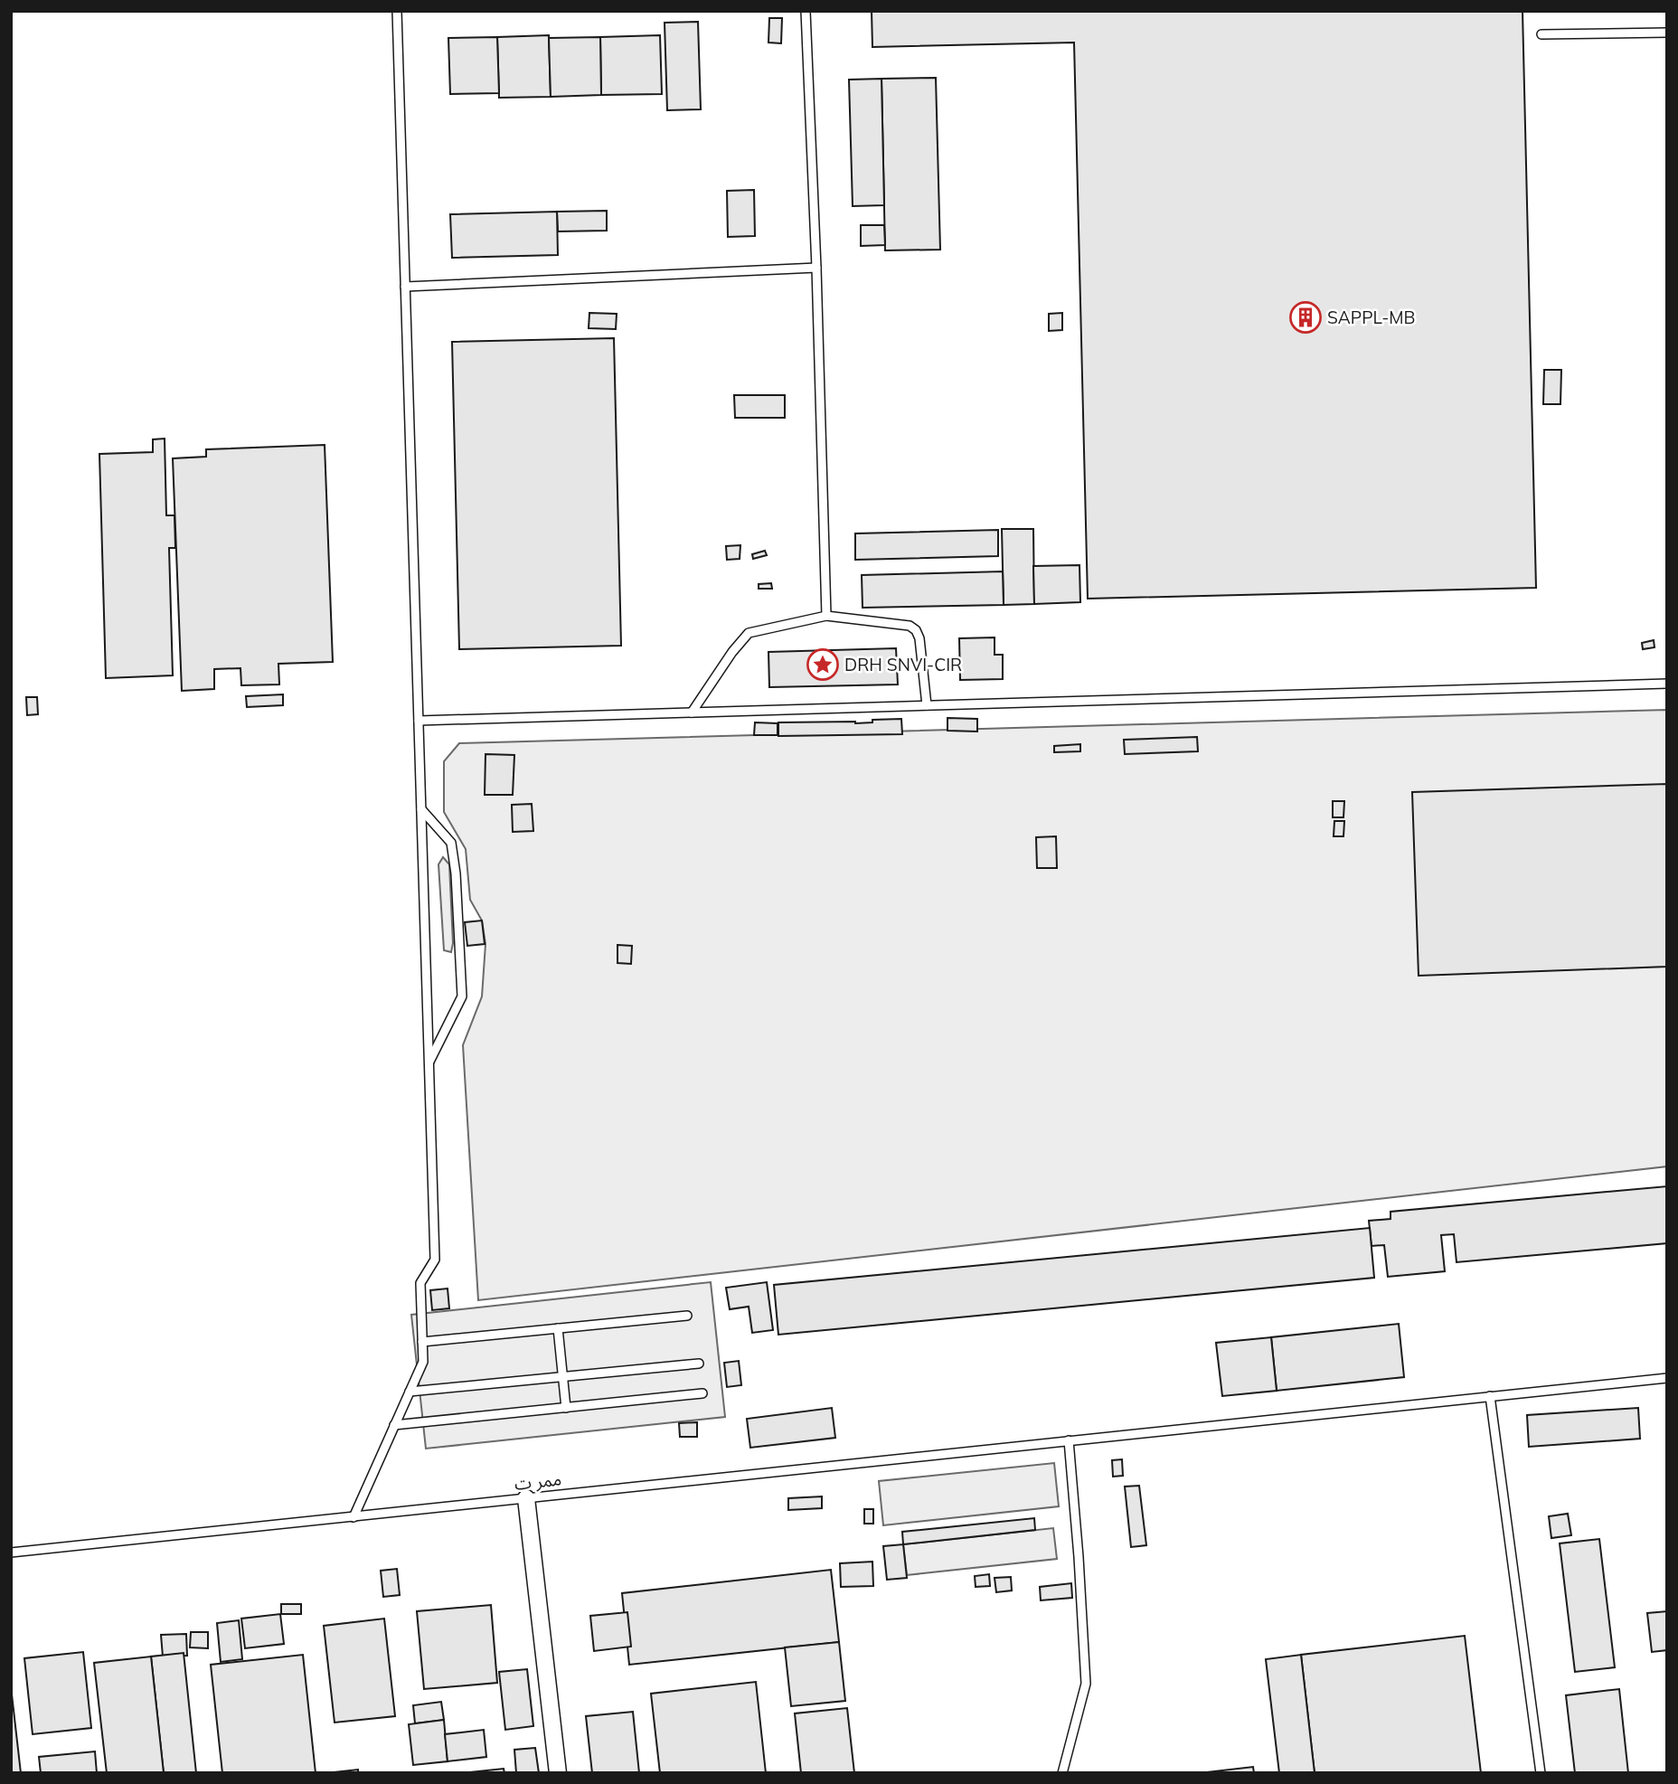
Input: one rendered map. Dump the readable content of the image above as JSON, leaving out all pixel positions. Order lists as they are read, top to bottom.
{
  "streets": {
    "lane": ["ممر ت"]
  },
  "places": {
    "building": ["SAPPL-MB"],
    "place": ["DRH SNVI-CIR"]
  }
}
